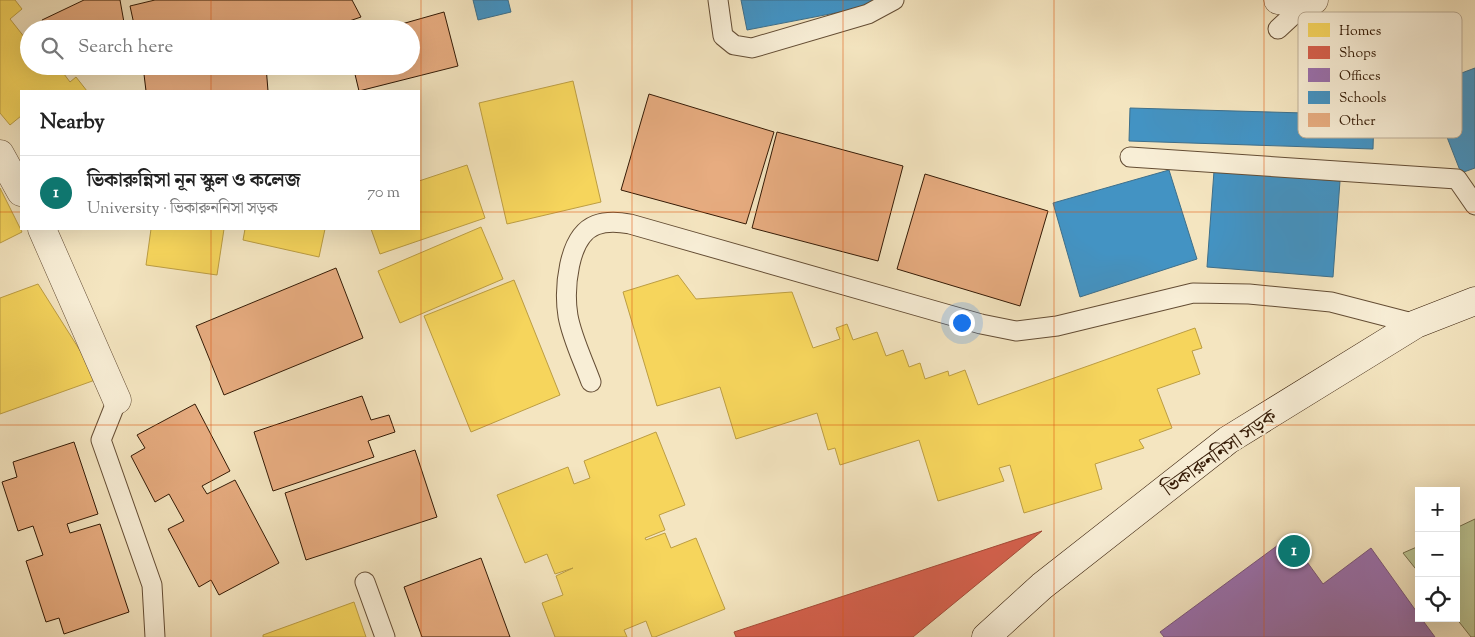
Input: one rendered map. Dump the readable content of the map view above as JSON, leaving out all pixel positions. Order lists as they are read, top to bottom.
{
  "streets": {
    "street": ["ভিকারুননিসা সড়ক"]
  },
  "legend": [
    "Homes",
    "Shops",
    "Offices",
    "Schools",
    "Other"
  ],
  "page": {
    "search": "Search here",
    "heading": "Nearby",
    "list": [
      {
        "mark": "1",
        "name": "ভিকারুন্নিসা নূন স্কুল ও কলেজ",
        "note": "University · ভিকারুননিসা সড়ক",
        "value": "70 m"
      }
    ],
    "map_buttons": ["+", "−"],
    "pins": "1"
  }
}
